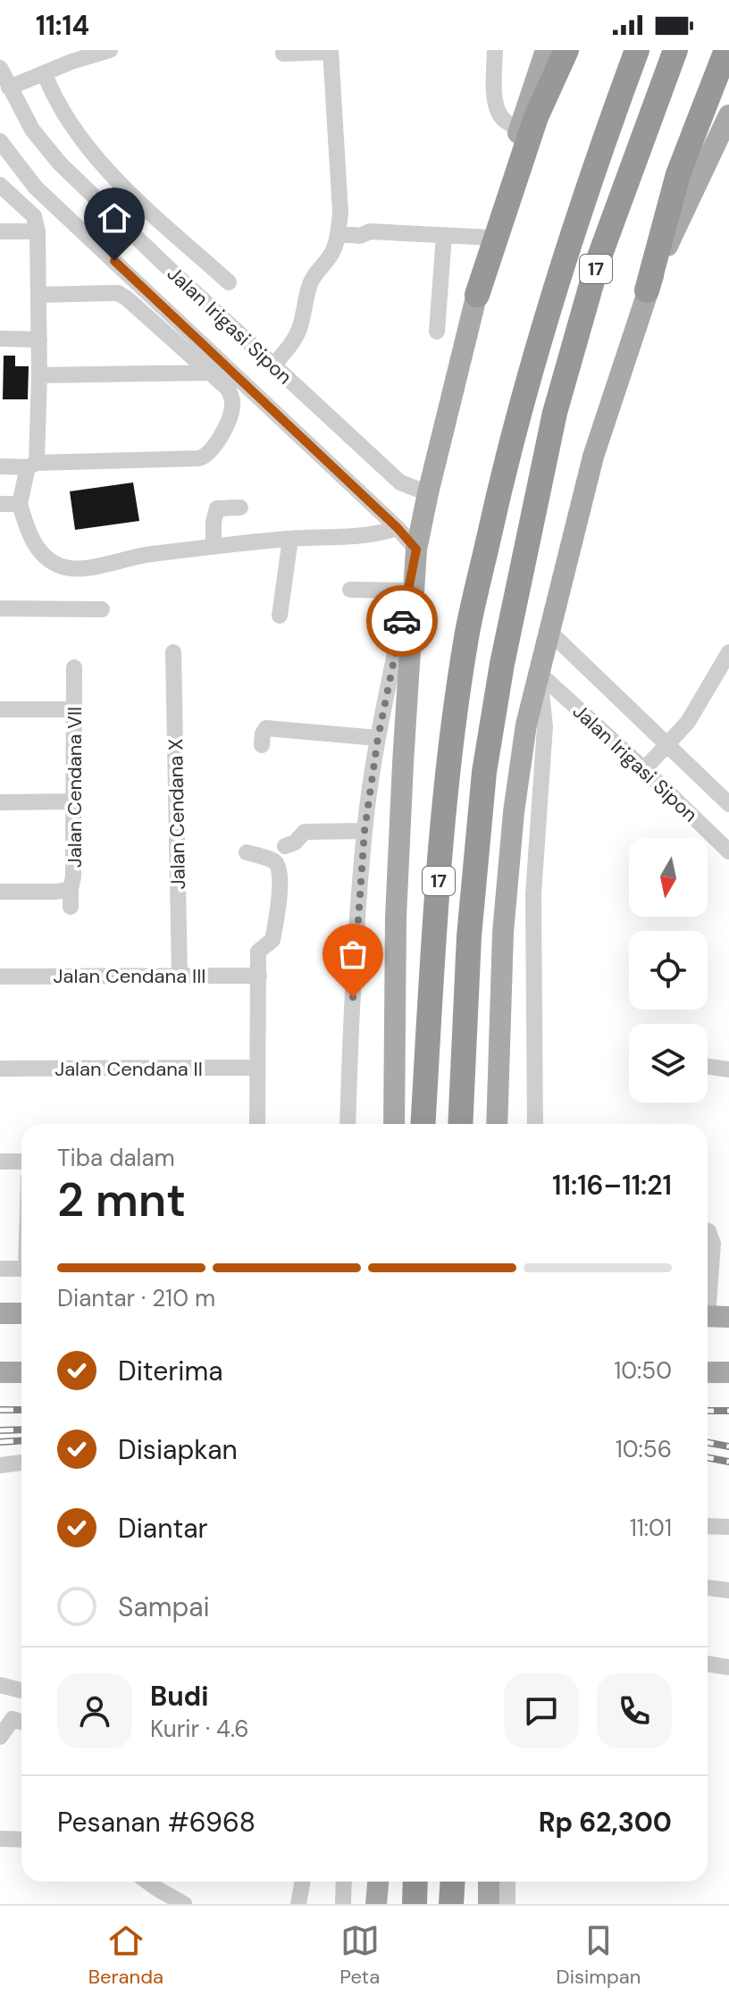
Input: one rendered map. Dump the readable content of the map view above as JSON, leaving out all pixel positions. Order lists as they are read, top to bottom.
{
  "streets": {
    "highway": ["17"],
    "street": [
      "Jalan Irigasi Sipon",
      "Jalan Cendana VII",
      "Jalan Cendana X",
      "Jalan Cendana III",
      "Jalan Cendana II"
    ]
  },
  "crossings": [
    ["Jalan Cendana X", "Jalan Cendana III"]
  ],
  "north": "bottom",
  "page": {
    "status": "11:14",
    "heading": ["2 mnt", "Tiba dalam", "11:16–11:21"],
    "panel": [
      "Budi",
      "Kurir · 4.6",
      "Pesanan #6968",
      "Rp 62,300"
    ],
    "bar": "Diantar · 210 m",
    "list": [
      ["Diterima", "10:50"],
      ["Disiapkan", "10:56"],
      ["Diantar", "11:01"],
      "Sampai"
    ],
    "tabs": ["Beranda", "Peta", "Disimpan"]
  }
}
